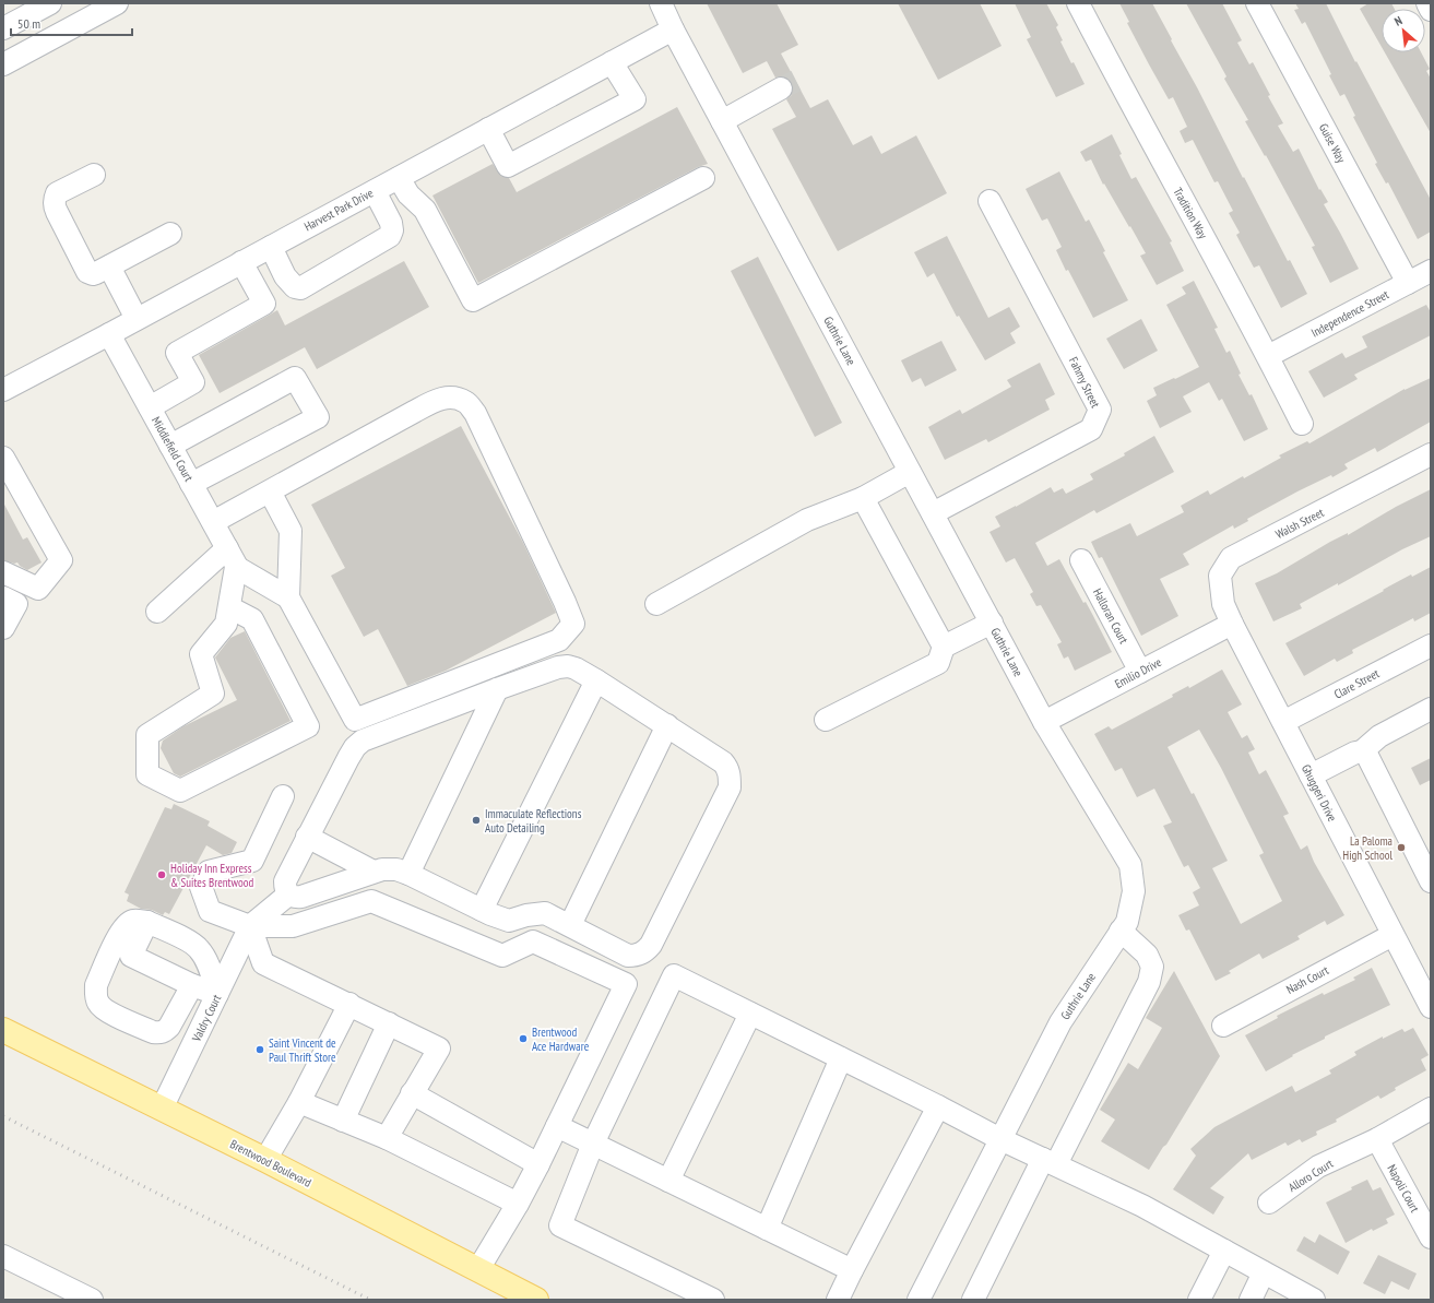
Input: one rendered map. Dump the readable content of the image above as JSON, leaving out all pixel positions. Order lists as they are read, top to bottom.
{
  "streets": {
    "main road": ["Brentwood Boulevard"],
    "street": [
      "Guise Way",
      "Harvest Park Drive",
      "Tradition Way",
      "Independence Street",
      "Guthrie Lane",
      "Fahmy Street",
      "Middlefield Court",
      "Walsh Street",
      "Halloran Court",
      "Emilio Drive",
      "Clare Street",
      "Ghuggeri Drive",
      "Nash Court",
      "Valdry Court",
      "Alloro Court",
      "Napoli Court"
    ]
  },
  "crossings": [
    ["Guise Way", "Independence Street"],
    ["Harvest Park Drive", "Guthrie Lane"],
    ["Harvest Park Drive", "Middlefield Court"],
    ["Tradition Way", "Independence Street"],
    ["Guthrie Lane", "Fahmy Street"],
    ["Guthrie Lane", "Emilio Drive"],
    ["Walsh Street", "Emilio Drive"],
    ["Walsh Street", "Ghuggeri Drive"],
    ["Halloran Court", "Emilio Drive"],
    ["Emilio Drive", "Ghuggeri Drive"],
    ["Clare Street", "Ghuggeri Drive"],
    ["Ghuggeri Drive", "Nash Court"],
    ["Valdry Court", "Brentwood Boulevard"],
    ["Alloro Court", "Napoli Court"]
  ],
  "places": [
    "Immaculate Reflections Auto Detailing",
    "La Paloma High School",
    "Holiday Inn Express & Suites Brentwood",
    "Brentwood Ace Hardware",
    "Saint Vincent de Paul Thrift Store"
  ],
  "scale_bar": "50 m",
  "north": "top left"
}
